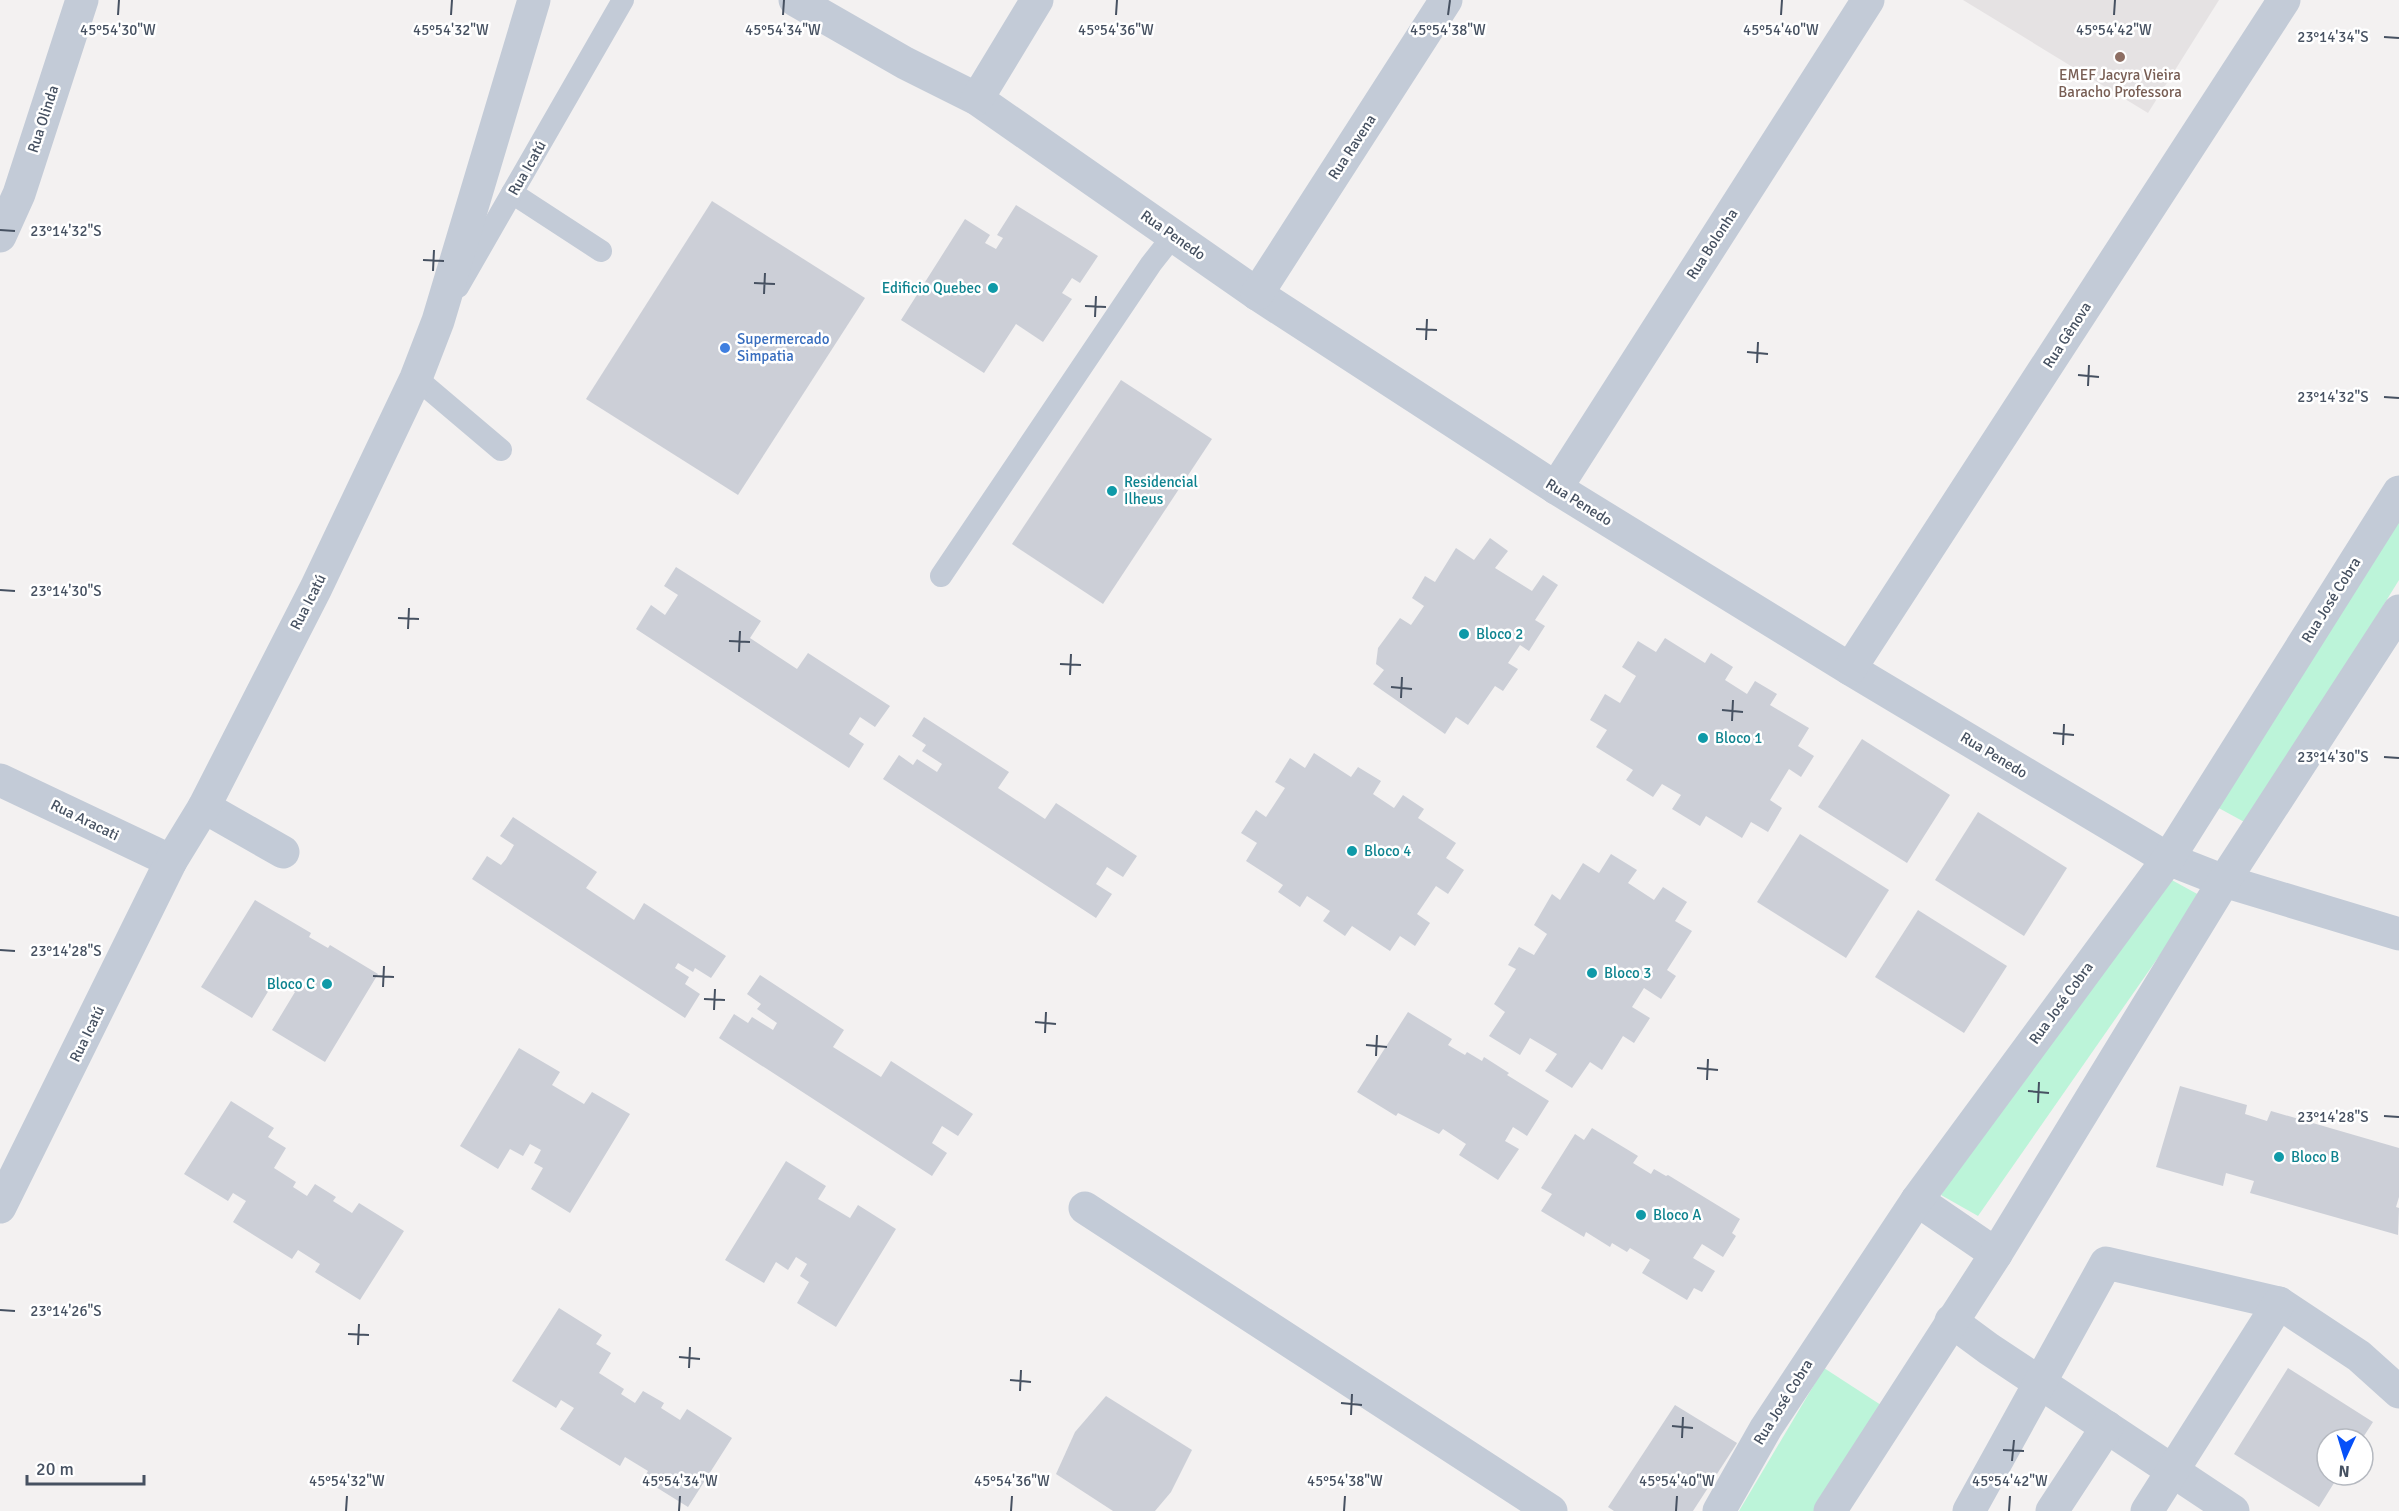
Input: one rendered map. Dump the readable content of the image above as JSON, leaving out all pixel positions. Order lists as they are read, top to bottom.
{
  "streets": {
    "street": [
      "Rua Olinda",
      "Rua Ravena",
      "Rua Icatú",
      "Rua Penedo",
      "Rua Bolonha",
      "Rua Gênova",
      "Rua José Cobra",
      "Rua Aracati"
    ]
  },
  "crossings": [
    ["Rua Ravena", "Rua Penedo"],
    ["Rua Icatú", "Rua Aracati"],
    ["Rua Penedo", "Rua Bolonha"],
    ["Rua Penedo", "Rua Gênova"],
    ["Rua Penedo", "Rua José Cobra"]
  ],
  "places": [
    "EMEF Jacyra Vieira Baracho Professora",
    "Edificio Quebec",
    "Supermercado Simpatia",
    "Residencial Ilheus",
    "Bloco 2",
    "Bloco 1",
    "Bloco 4",
    "Bloco 3",
    "Bloco C",
    "Bloco B",
    "Bloco A"
  ],
  "scale_bar": "20 m",
  "north": "bottom",
  "coordinates": [
    "45°54'30\"W",
    "45°54'32\"W",
    "45°54'34\"W",
    "45°54'36\"W",
    "45°54'38\"W",
    "45°54'40\"W",
    "45°54'42\"W",
    "23°14'34\"S",
    "23°14'32\"S",
    "23°14'30\"S",
    "23°14'28\"S",
    "23°14'26\"S"
  ]
}
